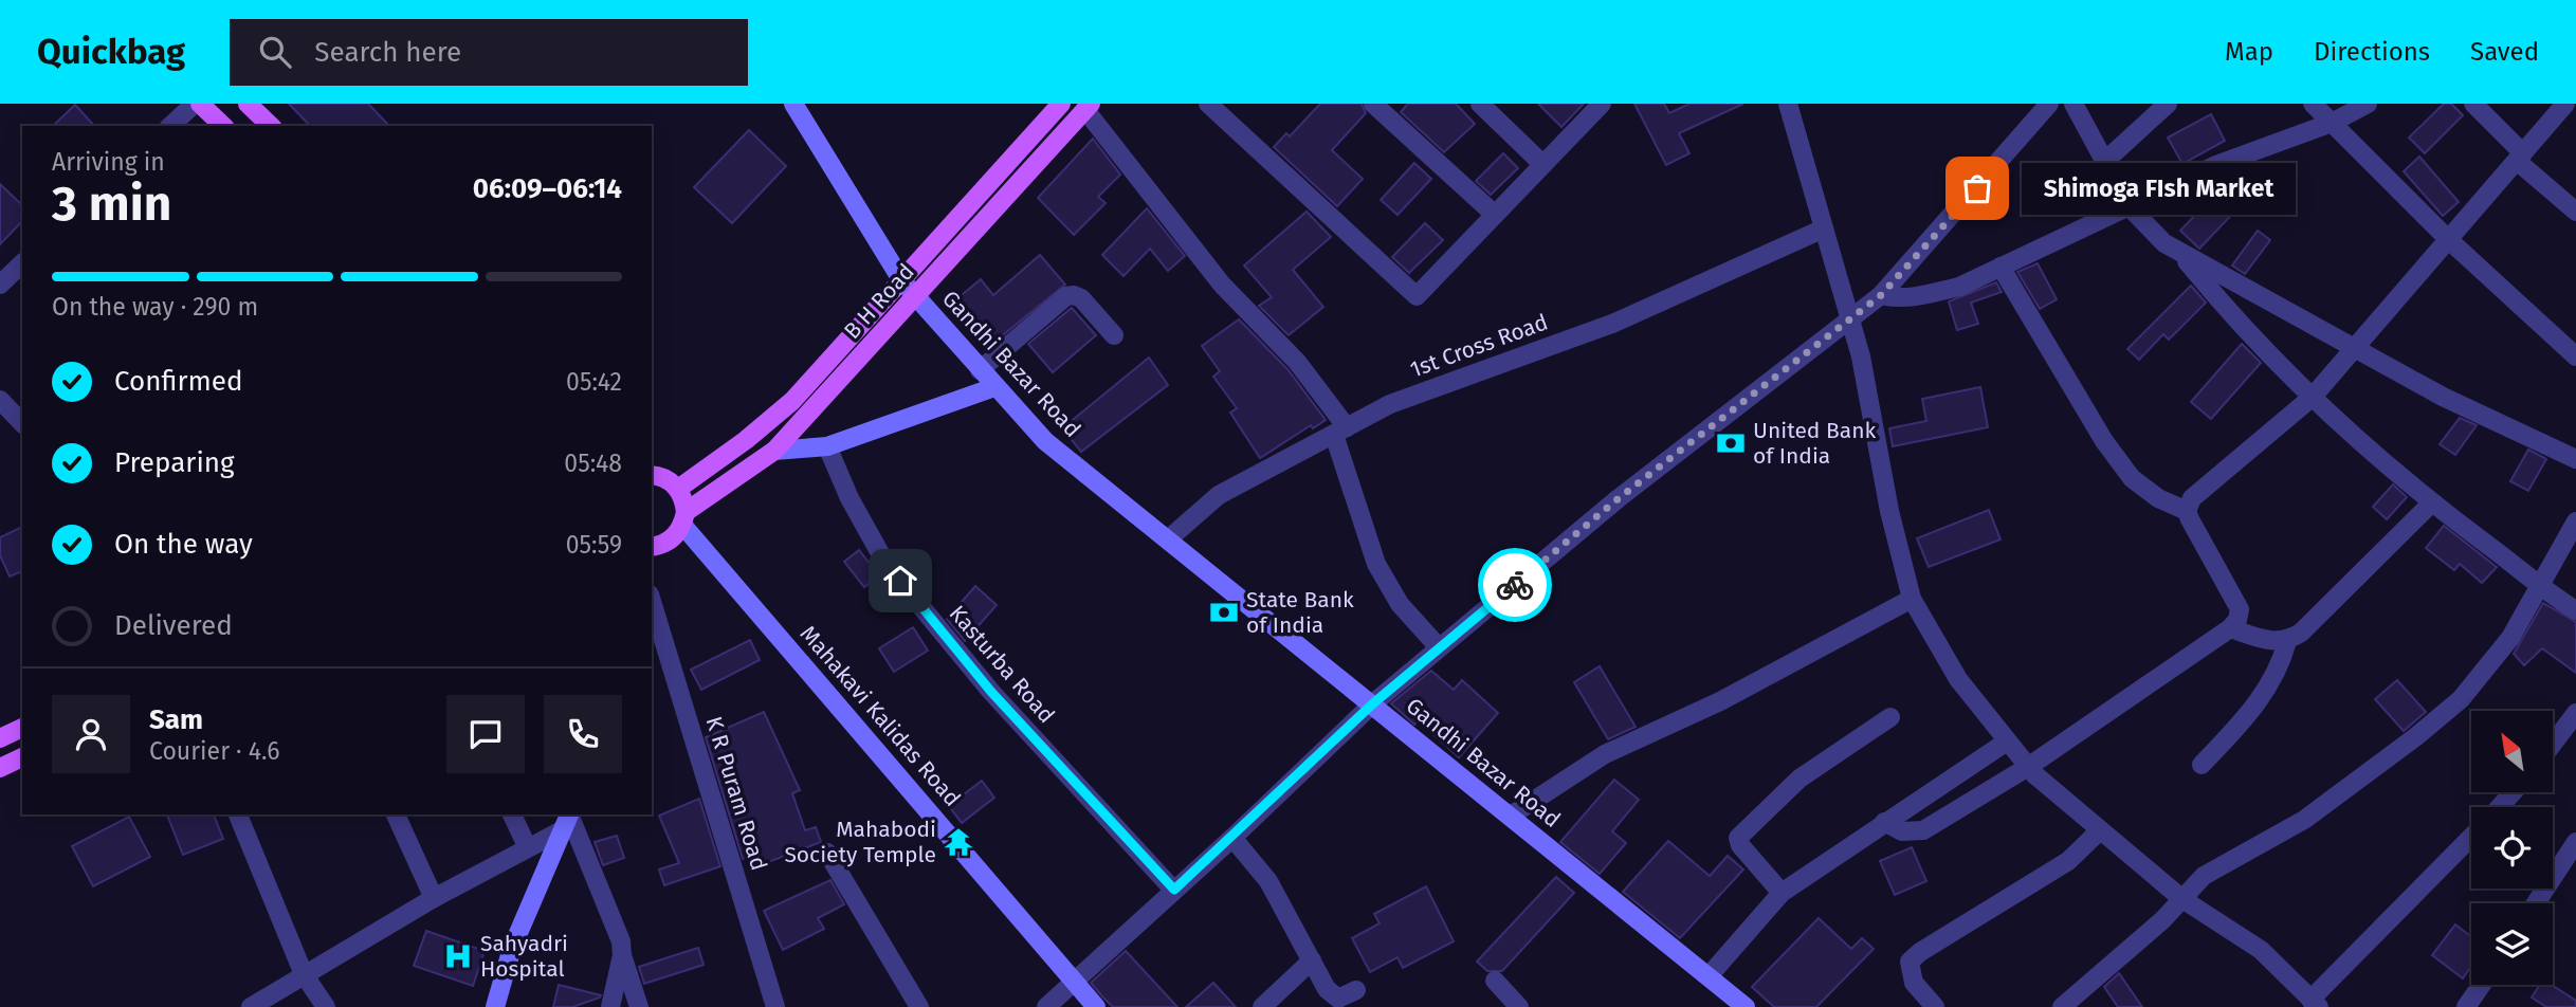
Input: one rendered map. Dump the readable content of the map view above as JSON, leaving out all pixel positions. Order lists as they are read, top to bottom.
{
  "streets": {
    "main road": ["B H Road", "Gandhi Bazar Road", "Mahakavi Kalidas Road"],
    "street": ["1st Cross Road", "Kasturba Road", "K R Puram Road"]
  },
  "crossings": [
    ["B H Road", "Gandhi Bazar Road"],
    ["B H Road", "Mahakavi Kalidas Road"],
    ["1st Cross Road", "Gandhi Bazar Road"]
  ],
  "places": {
    "other": ["Shimoga FIsh Market"],
    "bank": ["United Bank of India", "State Bank of India"],
    "temple": ["Mahabodi Society Temple"],
    "hospital": ["Sahyadri Hospital"]
  },
  "north": "top left",
  "page": {
    "header": "Quickbag",
    "search": "Search here",
    "nav": ["Map", "Directions", "Saved"],
    "heading": ["3 min", "Arriving in", "06:09–06:14"],
    "panel": ["Sam", "Courier · 4.6"],
    "bubble": "Shimoga FIsh Market",
    "bar": "On the way · 290 m",
    "list": [
      ["Confirmed", "05:42"],
      ["Preparing", "05:48"],
      ["On the way", "05:59"],
      "Delivered"
    ]
  }
}
